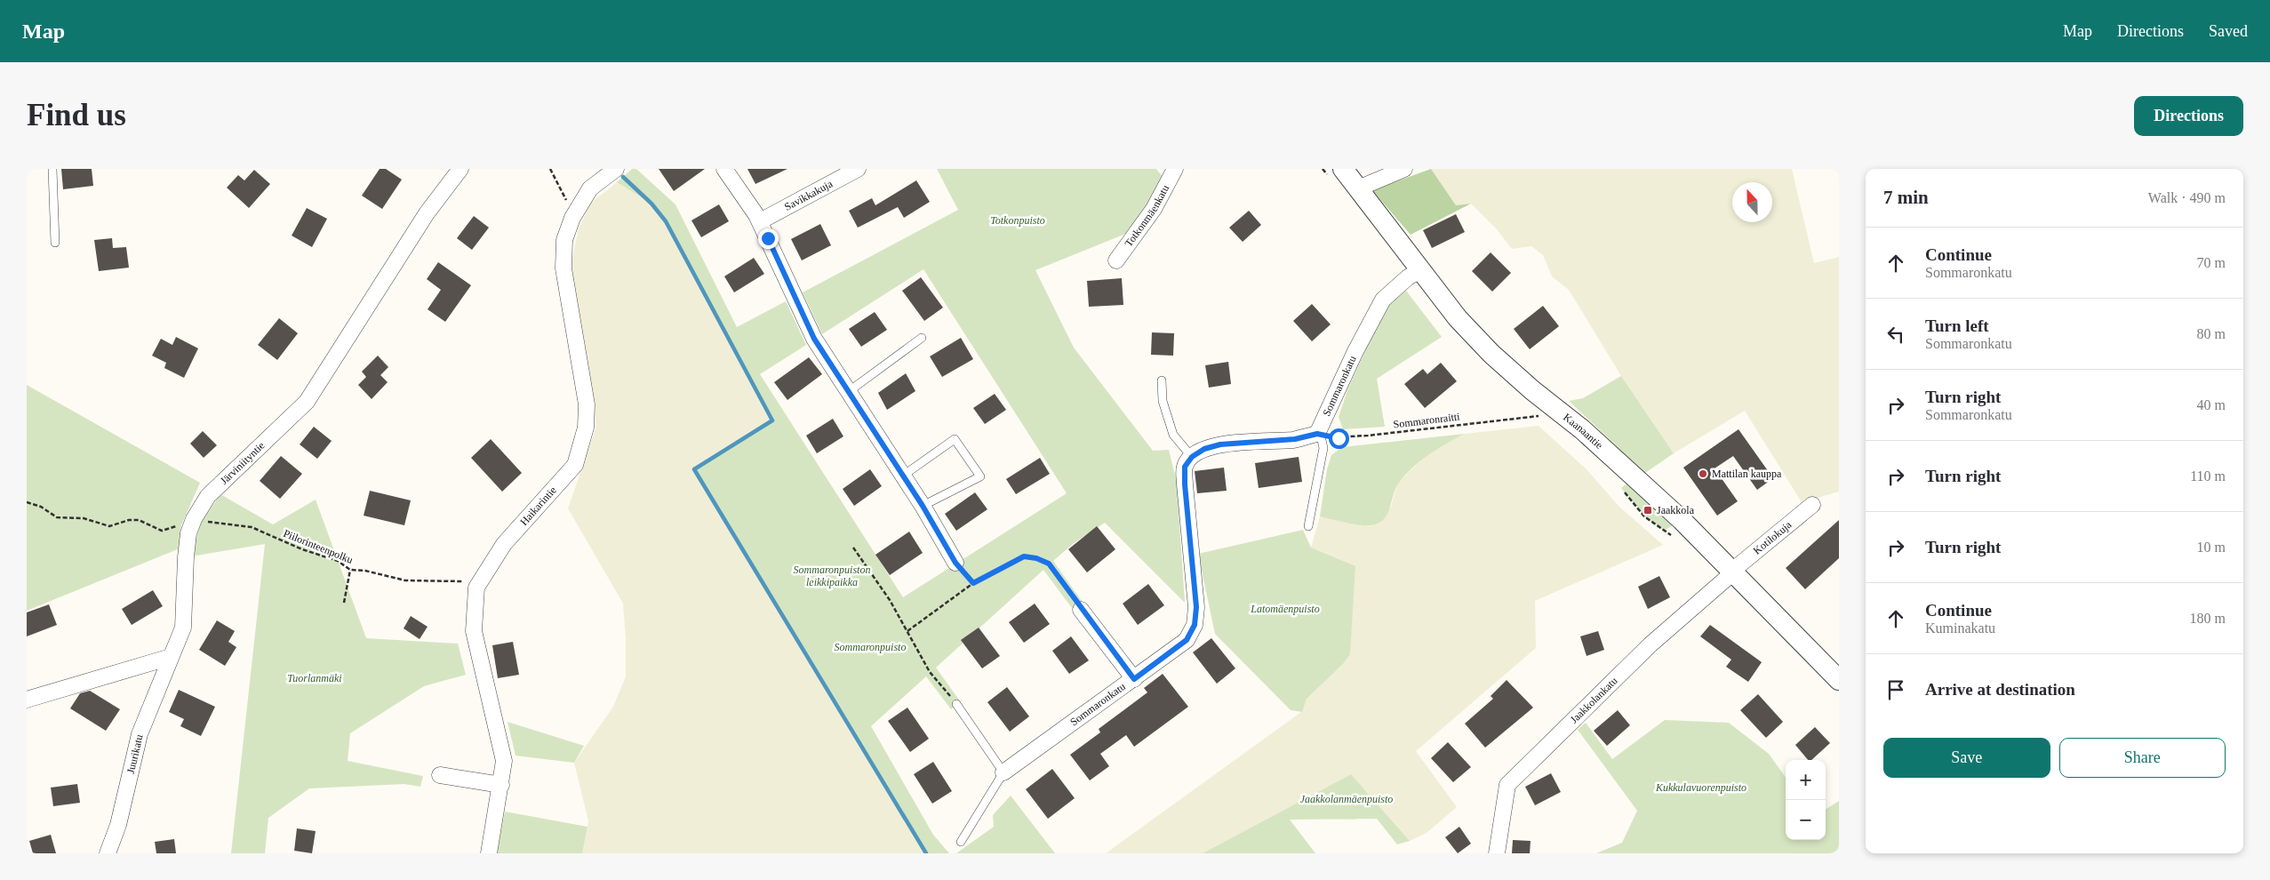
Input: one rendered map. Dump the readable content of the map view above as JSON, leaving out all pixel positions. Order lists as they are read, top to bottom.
{
  "streets": {
    "street": [
      "Savikkakuja",
      "Totkonmäenkatu",
      "Sommaronkatu",
      "Kaanaantie",
      "Järviniityntie",
      "Haikarintie",
      "Kotilokuja",
      "Jaakkolankatu",
      "Juurikatu"
    ],
    "path": ["Sommaronraitti", "Piilorinteenpolku"]
  },
  "crossings": [
    ["Sommaronkatu", "Sommaronraitti"],
    ["Sommaronkatu", "Kaanaantie"],
    ["Kaanaantie", "Kotilokuja"],
    ["Kaanaantie", "Jaakkolankatu"],
    ["Järviniityntie", "Piilorinteenpolku"],
    ["Järviniityntie", "Juurikatu"],
    ["Kotilokuja", "Jaakkolankatu"]
  ],
  "parks": [
    "Totkonpuisto",
    "Sommaronpuiston leikkipaikka",
    "Latomäenpuisto",
    "Sommaronpuisto",
    "Tuorlanmäki",
    "Kukkulavuorenpuisto",
    "Jaakkolanmäenpuisto"
  ],
  "places": {
    "other": ["Mattilan kauppa"],
    "transit": ["Jaakkola"]
  },
  "north": "top",
  "page": {
    "header": "Map",
    "nav": ["Map", "Directions", "Saved"],
    "buttons": [
      "Directions",
      ["Save", "Share"]
    ],
    "title": "Find us",
    "heading": ["7 min", "Walk · 490 m"],
    "list": [
      ["Continue", "Sommaronkatu", "70 m"],
      ["Turn left", "Sommaronkatu", "80 m"],
      ["Turn right", "Sommaronkatu", "40 m"],
      ["Turn right", "110 m"],
      ["Turn right", "10 m"],
      ["Continue", "Kuminakatu", "180 m"],
      "Arrive at destination"
    ],
    "map_buttons": ["+", "−"]
  }
}
